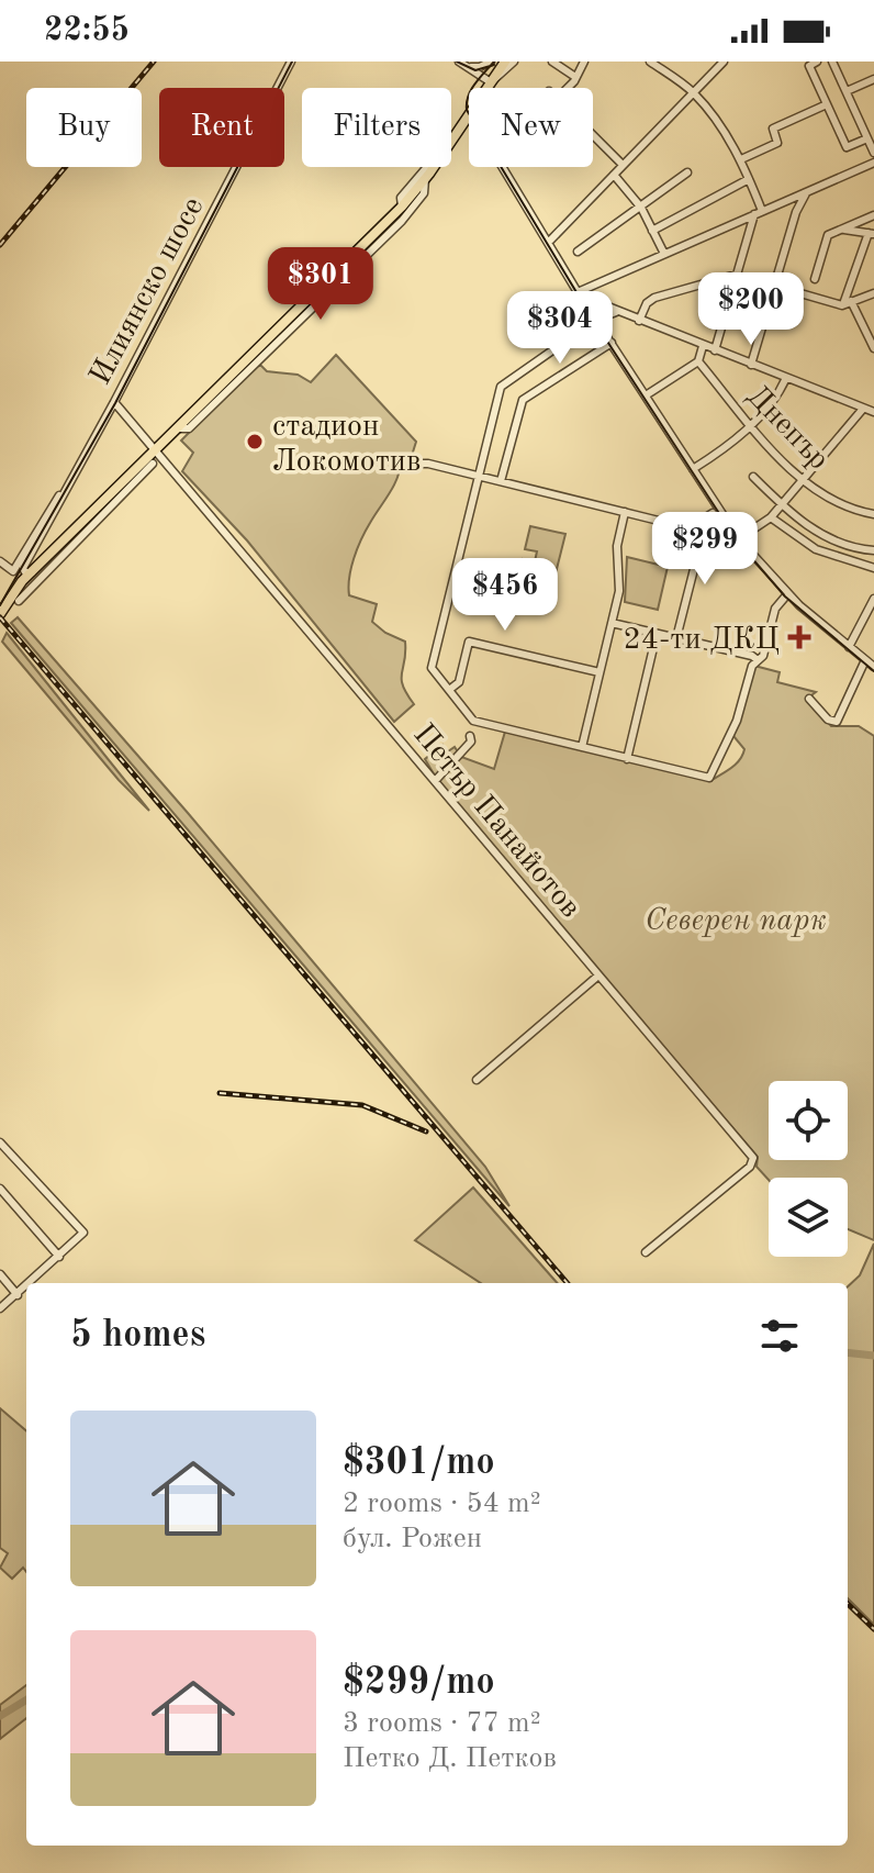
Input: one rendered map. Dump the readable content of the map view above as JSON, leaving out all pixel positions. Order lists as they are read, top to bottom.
{
  "streets": {
    "street": ["Илиянско шосе", "Днепър", "Петър Панайотов"]
  },
  "crossings": [
    ["Илиянско шосе", "Петър Панайотов"]
  ],
  "parks": ["Северен парк"],
  "places": {
    "other": ["стадион Локомотив"],
    "health": ["24-ти ДКЦ"]
  },
  "page": {
    "status": "22:55",
    "chip": [
      "Buy",
      "Rent",
      "Filters",
      "New"
    ],
    "price": [
      "$301",
      "$200",
      "$304",
      "$299",
      "$456"
    ],
    "heading": "5 homes",
    "list": [
      {
        "name": "$301/mo",
        "note": "2 rooms · 54 m² · бул. Рожен"
      },
      {
        "name": "$299/mo",
        "note": "3 rooms · 77 m² · Петко Д. Петков"
      }
    ]
  }
}
